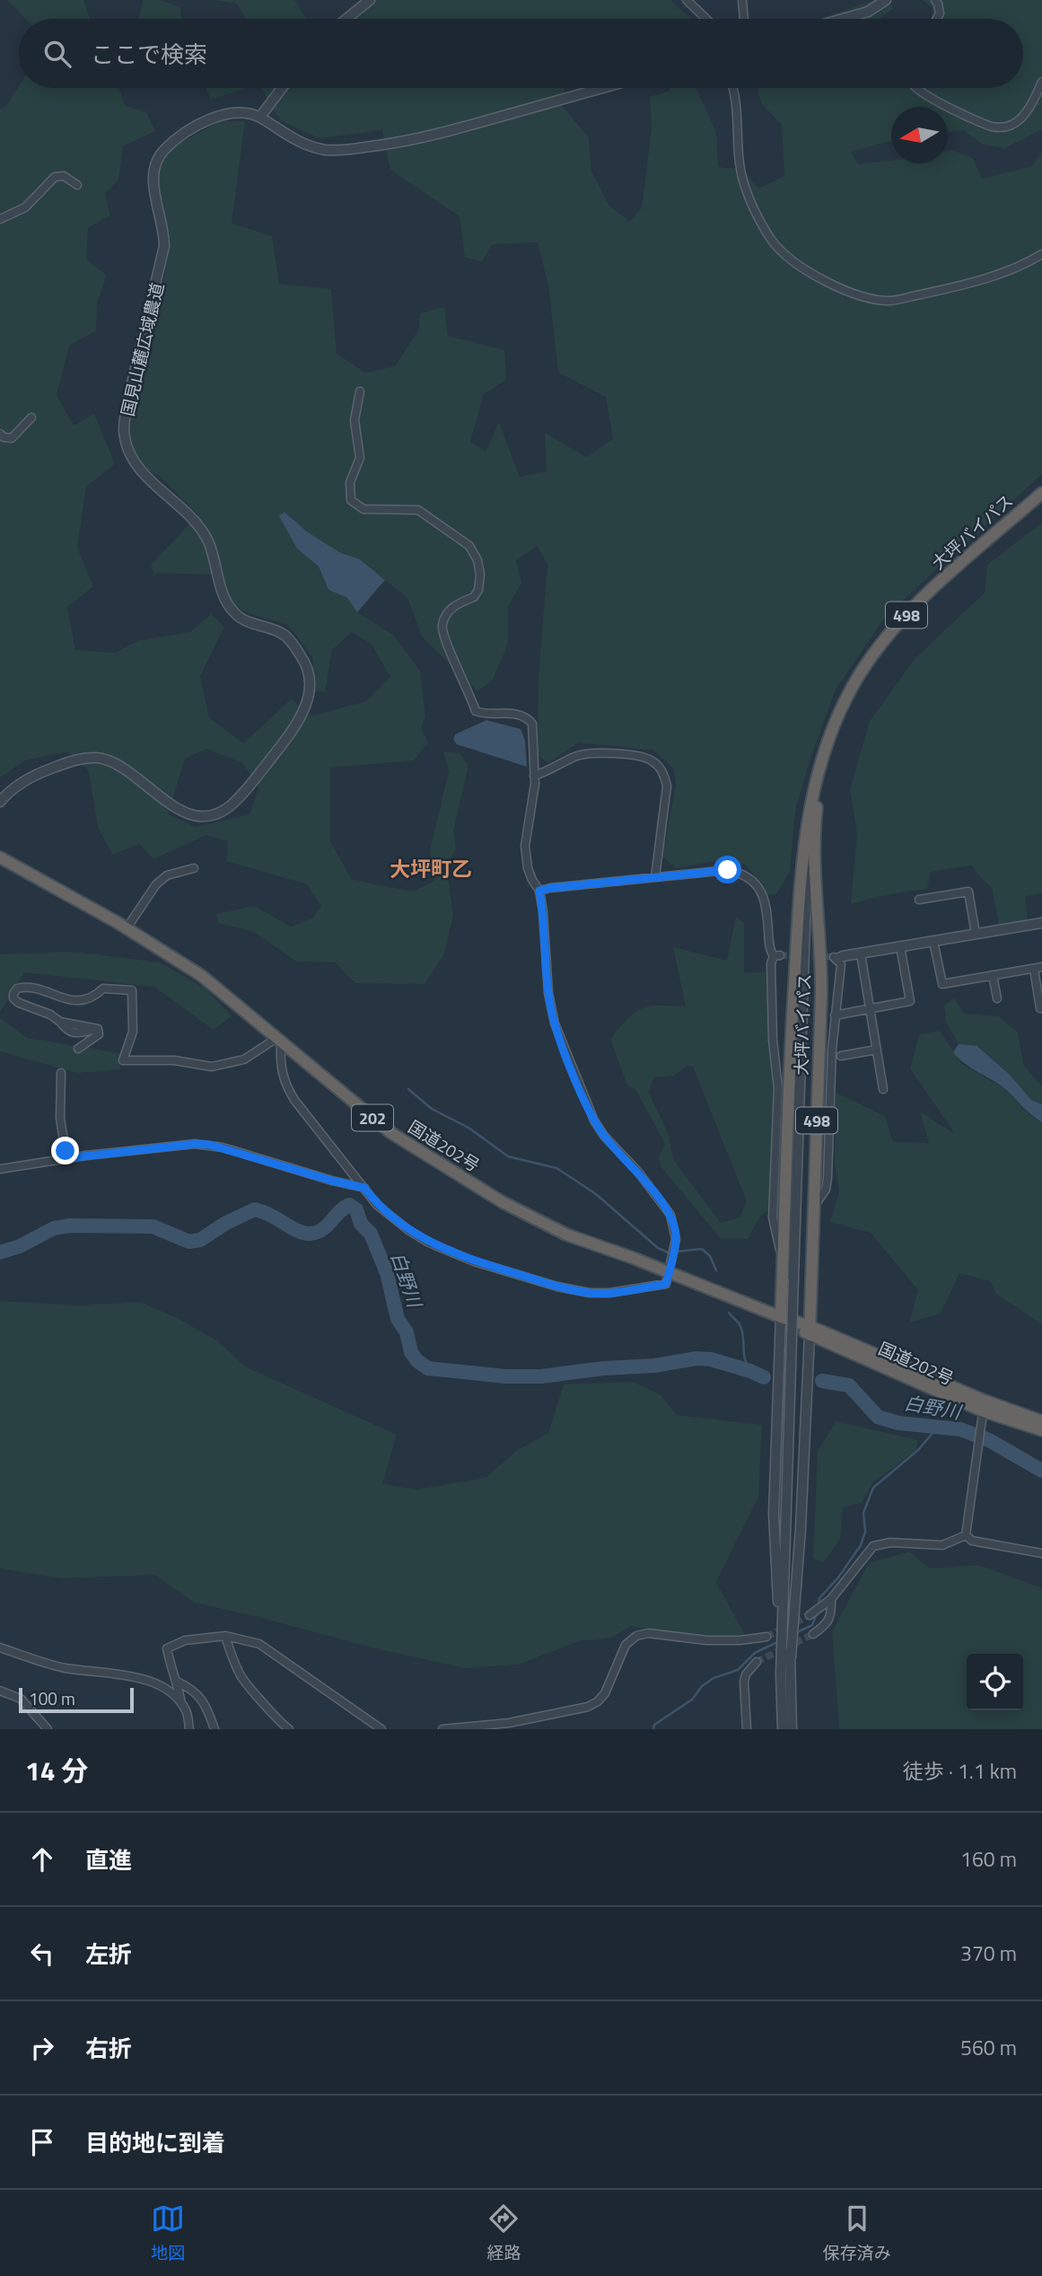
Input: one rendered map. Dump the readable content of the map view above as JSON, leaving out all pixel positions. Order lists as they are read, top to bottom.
{
  "streets": {
    "highway": [
      "大坪バイパス",
      "498",
      "202",
      "国道202号"
    ],
    "street": ["国見山麓広域農道"]
  },
  "crossings": [
    ["大坪バイパス", "国道202号"]
  ],
  "districts": ["大坪町乙"],
  "water": ["白野川"],
  "scale_bar": "100 m",
  "north": "left",
  "page": {
    "search": "ここで検索",
    "scale": "100 m",
    "heading": ["14 分", "徒歩 · 1.1 km"],
    "list": [
      ["直進", "160 m"],
      ["左折", "370 m"],
      ["右折", "560 m"],
      "目的地に到着"
    ],
    "nav": ["地図", "経路", "保存済み"]
  }
}
